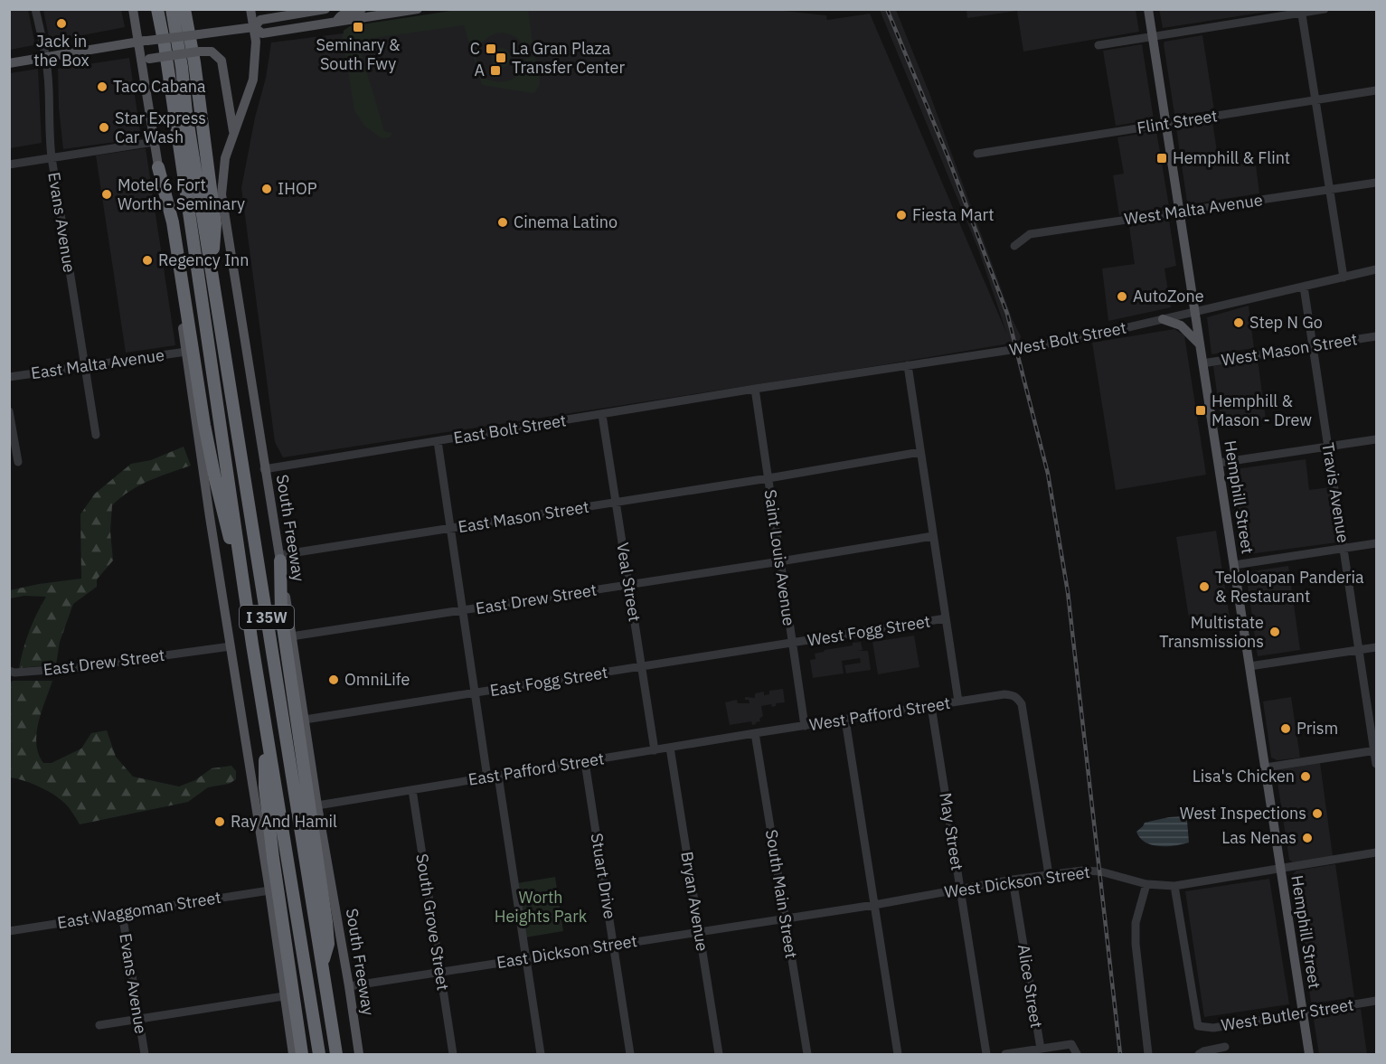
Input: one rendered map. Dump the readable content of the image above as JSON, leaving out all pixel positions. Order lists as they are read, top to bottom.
{
  "streets": {
    "highway": ["I 35W"],
    "main road": ["Hemphill Street", "South Freeway"],
    "street": [
      "Flint Street",
      "West Malta Avenue",
      "Evans Avenue",
      "West Bolt Street",
      "West Mason Street",
      "East Malta Avenue",
      "East Bolt Street",
      "Travis Avenue",
      "East Mason Street",
      "Saint Louis Avenue",
      "Veal Street",
      "East Drew Street",
      "West Fogg Street",
      "East Fogg Street",
      "West Pafford Street",
      "East Pafford Street",
      "May Street",
      "Stuart Drive",
      "West Dickson Street",
      "South Main Street",
      "Bryan Avenue",
      "East Waggoman Street",
      "South Grove Street",
      "East Dickson Street",
      "Alice Street",
      "West Butler Street"
    ]
  },
  "crossings": [
    ["Flint Street", "Hemphill Street"],
    ["West Malta Avenue", "Hemphill Street"],
    ["Evans Avenue", "East Malta Avenue"],
    ["Evans Avenue", "East Waggoman Street"],
    ["West Bolt Street", "East Bolt Street"],
    ["West Bolt Street", "Travis Avenue"],
    ["West Bolt Street", "Hemphill Street"],
    ["West Bolt Street", "Saint Louis Avenue"],
    ["West Mason Street", "Travis Avenue"],
    ["West Mason Street", "Hemphill Street"],
    ["East Bolt Street", "South Freeway"],
    ["East Bolt Street", "Saint Louis Avenue"],
    ["East Bolt Street", "Veal Street"],
    ["Hemphill Street", "West Dickson Street"],
    ["Hemphill Street", "West Butler Street"],
    ["East Mason Street", "South Freeway"],
    ["East Mason Street", "Saint Louis Avenue"],
    ["East Mason Street", "Veal Street"],
    ["South Freeway", "East Drew Street"],
    ["South Freeway", "East Fogg Street"],
    ["South Freeway", "East Pafford Street"],
    ["South Freeway", "East Dickson Street"],
    ["Saint Louis Avenue", "East Drew Street"],
    ["Saint Louis Avenue", "West Fogg Street"],
    ["Saint Louis Avenue", "East Fogg Street"],
    ["Saint Louis Avenue", "West Pafford Street"],
    ["Veal Street", "East Drew Street"],
    ["Veal Street", "East Fogg Street"],
    ["Veal Street", "East Pafford Street"],
    ["West Fogg Street", "East Fogg Street"],
    ["West Pafford Street", "East Pafford Street"],
    ["West Pafford Street", "May Street"],
    ["West Pafford Street", "West Dickson Street"],
    ["West Pafford Street", "South Main Street"],
    ["East Pafford Street", "Stuart Drive"],
    ["East Pafford Street", "South Main Street"],
    ["East Pafford Street", "Bryan Avenue"],
    ["East Pafford Street", "South Grove Street"],
    ["May Street", "West Dickson Street"],
    ["Stuart Drive", "East Dickson Street"],
    ["West Dickson Street", "South Main Street"],
    ["West Dickson Street", "East Dickson Street"],
    ["West Dickson Street", "Alice Street"],
    ["West Dickson Street", "West Butler Street"],
    ["South Main Street", "East Dickson Street"],
    ["Bryan Avenue", "East Dickson Street"],
    ["South Grove Street", "East Dickson Street"]
  ],
  "parks": ["Worth Heights Park"],
  "places": {
    "other": [
      "Jack in the Box",
      "Taco Cabana",
      "Star Express Car Wash",
      "IHOP",
      "Motel 6 Fort Worth - Seminary",
      "Fiesta Mart",
      "Cinema Latino",
      "Regency Inn",
      "AutoZone",
      "Step N Go",
      "Teloloapan Panderia & Restaurant",
      "Multistate Transmissions",
      "OmniLife",
      "Prism",
      "Lisa's Chicken",
      "West Inspections",
      "Ray And Hamil",
      "Las Nenas"
    ],
    "transit": [
      "Seminary & South Fwy",
      "C",
      "La Gran Plaza Transfer Center",
      "A",
      "Hemphill & Flint",
      "Hemphill & Mason - Drew"
    ]
  }
}
